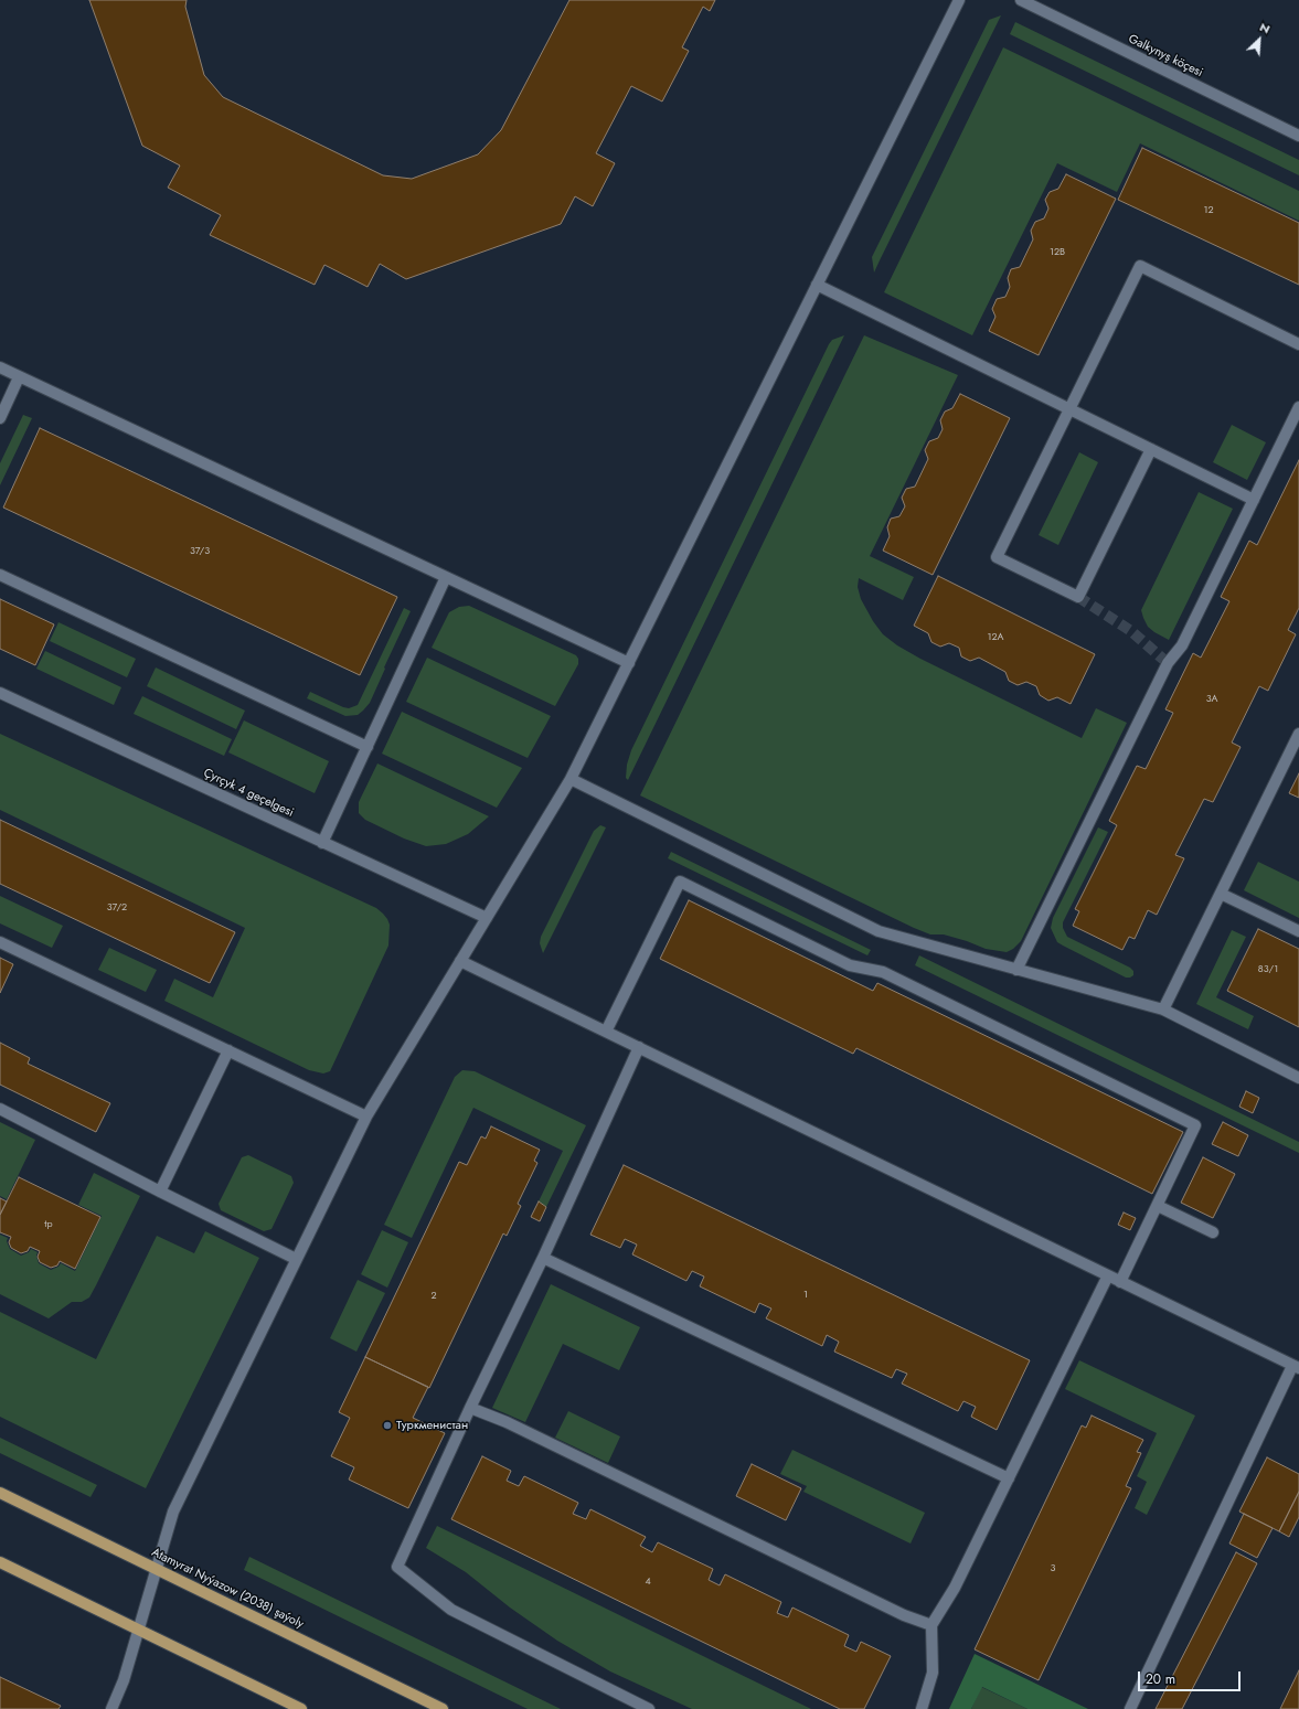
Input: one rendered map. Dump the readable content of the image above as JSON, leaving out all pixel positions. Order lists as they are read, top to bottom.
{
  "streets": {
    "main road": ["Atamyrat Nyýazow (2038) şaýoly"],
    "street": ["Galkynyş köçesi", "Çyrçyk 4 geçelgesi"]
  },
  "places": ["Туркменистан"],
  "house_numbers": [
    "12",
    "12B",
    "37/3",
    "12A",
    "3A",
    "37/2",
    "83/1",
    "tp",
    "1",
    "2",
    "3",
    "4"
  ],
  "scale_bar": "20 m",
  "north": "top right"
}
